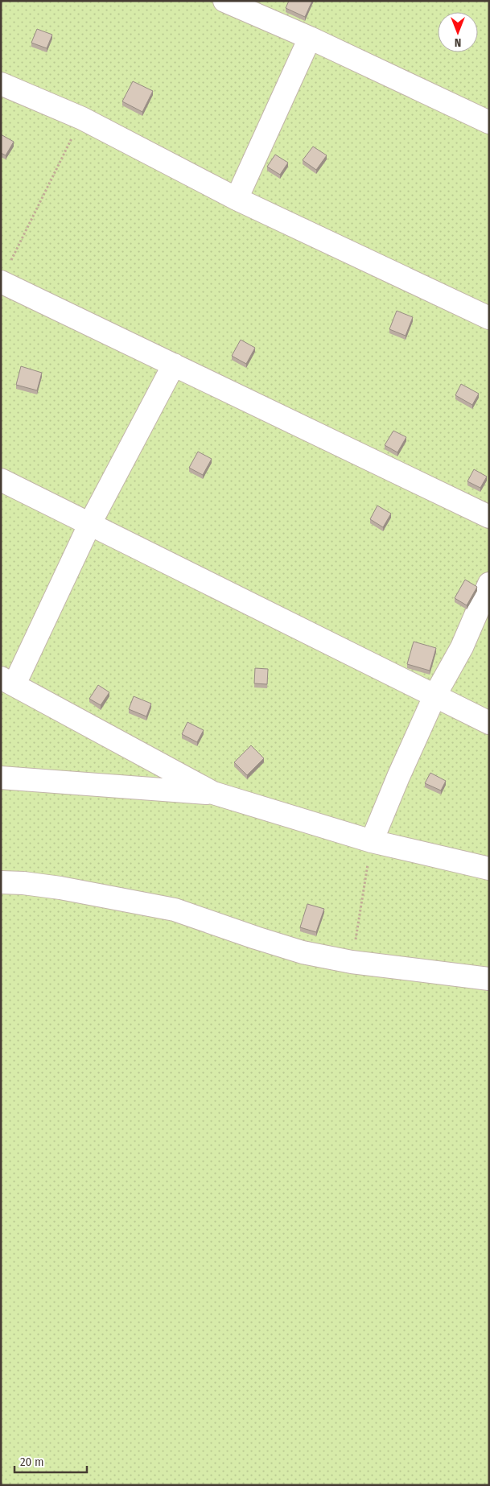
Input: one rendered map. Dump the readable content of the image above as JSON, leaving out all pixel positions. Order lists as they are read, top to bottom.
{
  "scale_bar": "20 m",
  "north": "bottom"
}
